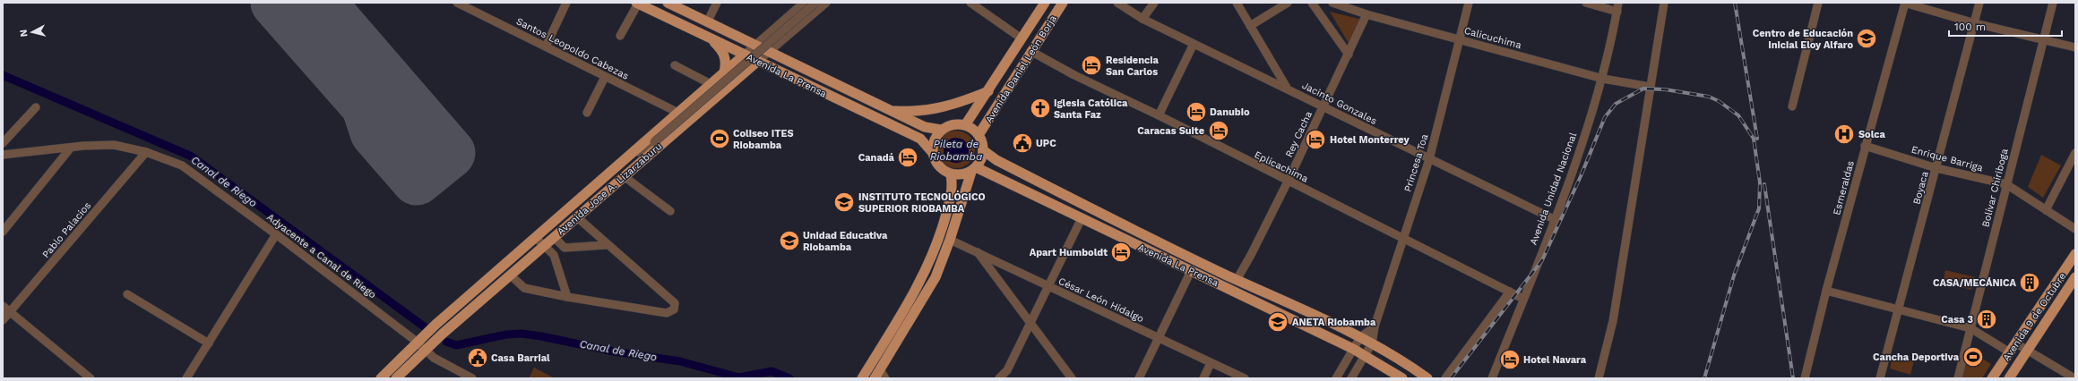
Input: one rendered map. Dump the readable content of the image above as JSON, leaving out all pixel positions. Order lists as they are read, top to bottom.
{
  "streets": {
    "main road": [
      "Avenida Daniel León Borja",
      "Avenida La Prensa",
      "Avenida Jose A. Lizarzaburu",
      "Avenida 9 de Octubre"
    ],
    "street": [
      "Calicuchima",
      "Santos Leopoldo Cabezas",
      "Jacinto Gonzales",
      "Rey Cacha",
      "Enrique Barriga",
      "Princesa Toa",
      "Eplicachima",
      "Esmeraldas",
      "Boyaca",
      "Bolívar Chiriboga",
      "Avenida Unidad Nacional",
      "Pablo Palacios",
      "Adyacente a Canal de Riego",
      "César León Hidalgo"
    ]
  },
  "crossings": [
    ["Calicuchima", "Rey Cacha"],
    ["Calicuchima", "Princesa Toa"],
    ["Calicuchima", "Avenida Unidad Nacional"],
    ["Santos Leopoldo Cabezas", "Avenida Jose A. Lizarzaburu"],
    ["Avenida Daniel León Borja", "Avenida La Prensa"],
    ["Avenida Daniel León Borja", "Eplicachima"],
    ["Avenida La Prensa", "Rey Cacha"],
    ["Avenida La Prensa", "Princesa Toa"],
    ["Avenida La Prensa", "Avenida Jose A. Lizarzaburu"],
    ["Jacinto Gonzales", "Rey Cacha"],
    ["Jacinto Gonzales", "Princesa Toa"],
    ["Jacinto Gonzales", "Avenida Unidad Nacional"],
    ["Rey Cacha", "Eplicachima"],
    ["Enrique Barriga", "Esmeraldas"],
    ["Enrique Barriga", "Boyaca"],
    ["Enrique Barriga", "Bolívar Chiriboga"],
    ["Princesa Toa", "Eplicachima"],
    ["Eplicachima", "Avenida Unidad Nacional"],
    ["Avenida Jose A. Lizarzaburu", "Adyacente a Canal de Riego"],
    ["Pablo Palacios", "Adyacente a Canal de Riego"]
  ],
  "water": ["Pileta de Riobamba", "Canal de Riego"],
  "places": {
    "school or university": [
      "Centro de Educación Inicial Eloy Alfaro",
      "INSTITUTO TECNOLÓGICO SUPERIOR RIOBAMBA",
      "Unidad Educativa Riobamba",
      "ANETA Riobamba"
    ],
    "hotel": [
      "Residencia San Carlos",
      "Danubio",
      "Caracas Suite",
      "Hotel Monterrey",
      "Canadá",
      "Apart Humboldt",
      "Hotel Navara"
    ],
    "church": ["Iglesia Católica Santa Faz"],
    "hospital": ["Solca"],
    "sports": ["Coliseo ITES Riobamba", "Cancha Deportiva"],
    "public building": ["UPC", "Casa Barrial"],
    "building": ["CASA/MECÁNICA", "Casa 3"]
  },
  "scale_bar": "100 m",
  "north": "left"
}
